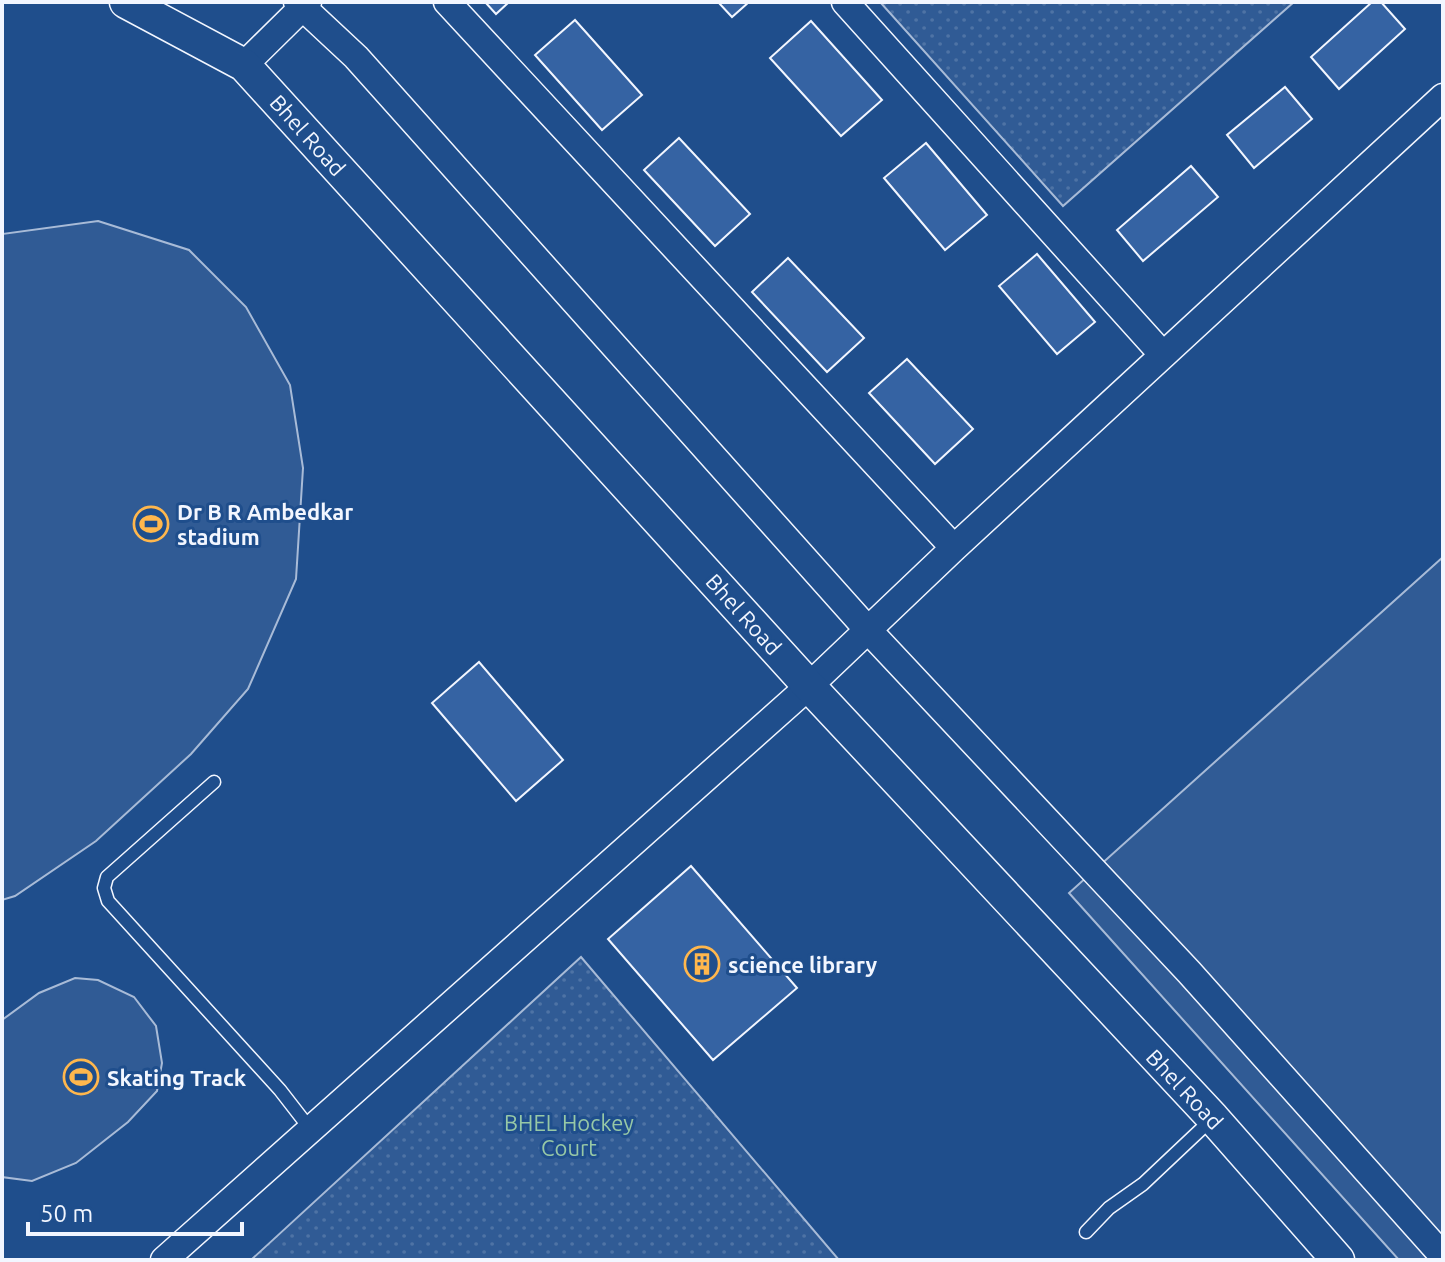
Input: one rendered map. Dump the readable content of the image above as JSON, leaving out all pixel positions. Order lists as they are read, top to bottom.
{
  "streets": {
    "street": ["Bhel Road"]
  },
  "parks": ["BHEL Hockey Court"],
  "places": {
    "sports": ["Dr B R Ambedkar stadium", "Skating Track"],
    "building": ["science library"]
  },
  "scale_bar": "50 m"
}
